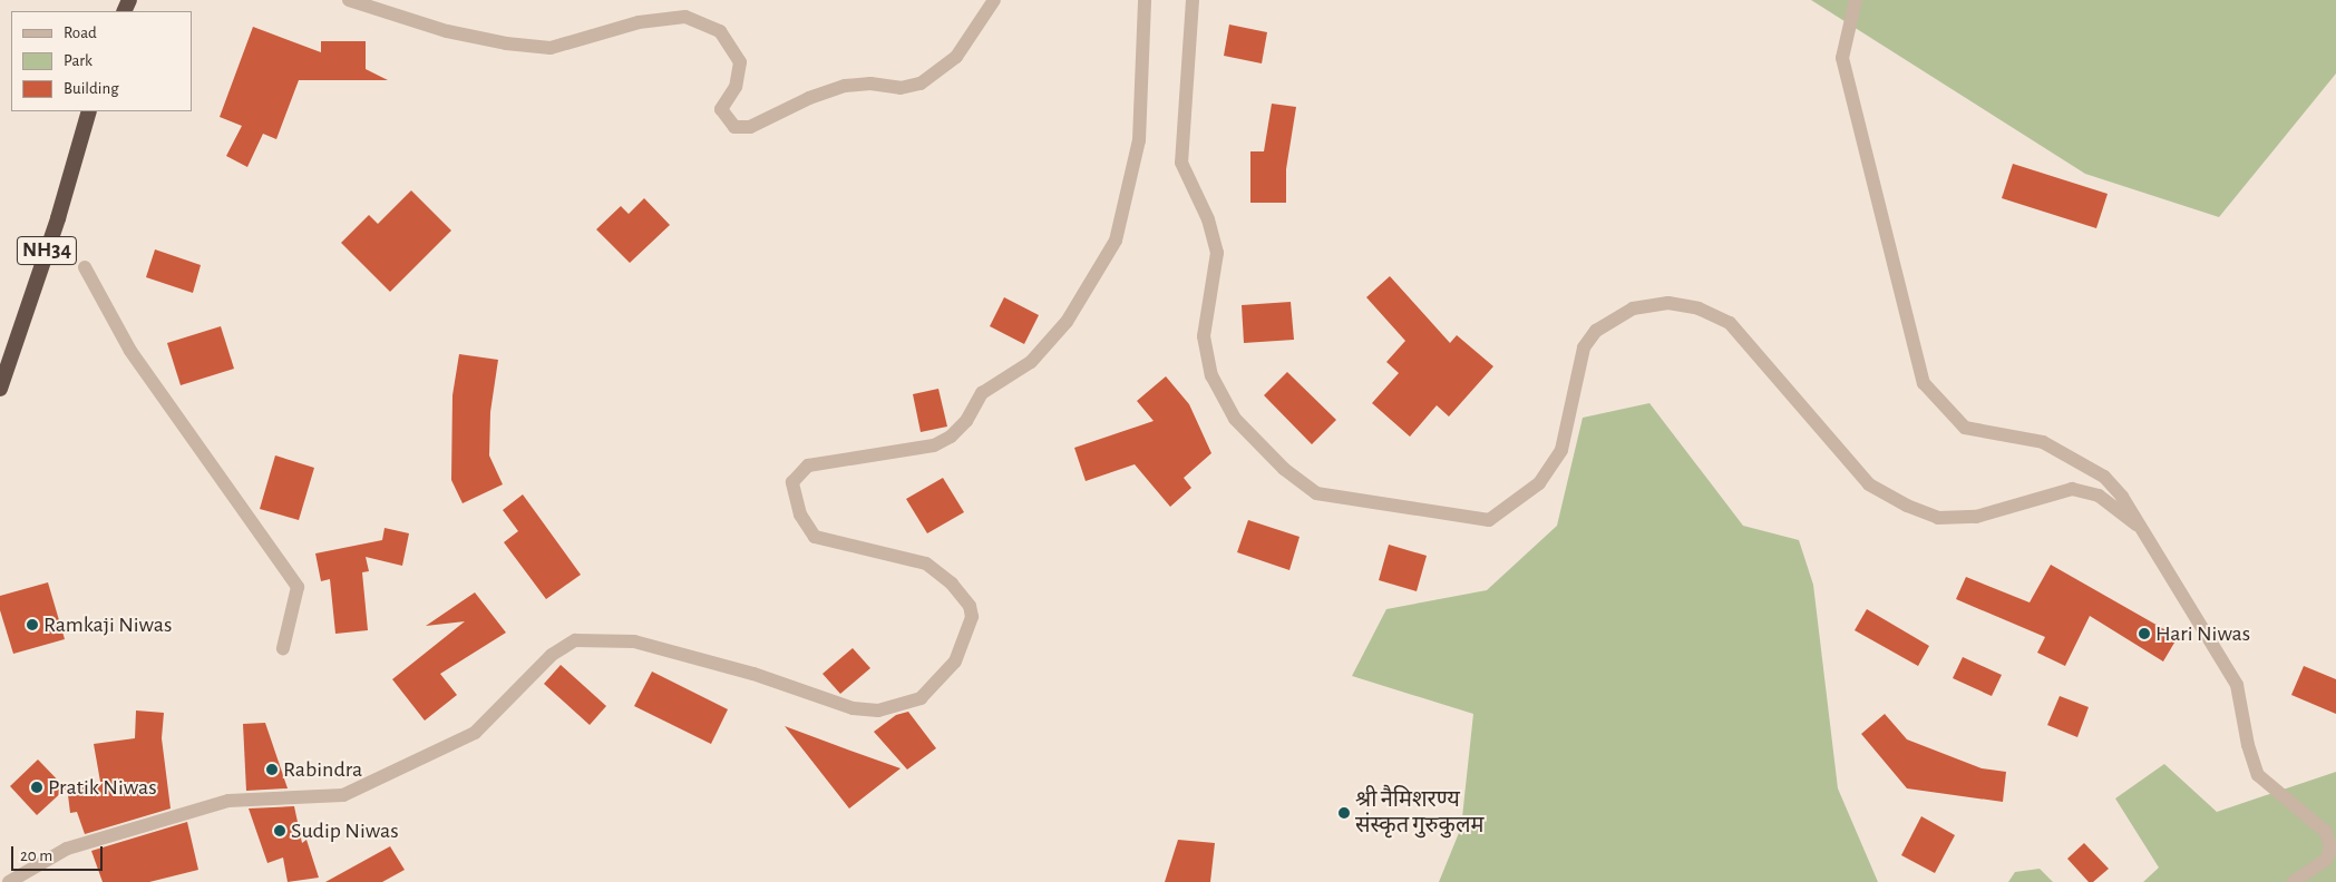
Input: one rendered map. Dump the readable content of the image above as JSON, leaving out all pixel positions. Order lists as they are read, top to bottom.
{
  "streets": {
    "highway": ["NH34"]
  },
  "places": [
    "Ramkaji Niwas",
    "Hari Niwas",
    "Rabindra",
    "Pratik Niwas",
    "श्री नैमिशरण्य संस्कृत गुरुकुलम",
    "Sudip Niwas"
  ],
  "legend": ["Road", "Park", "Building"],
  "scale_bar": "20 m"
}
